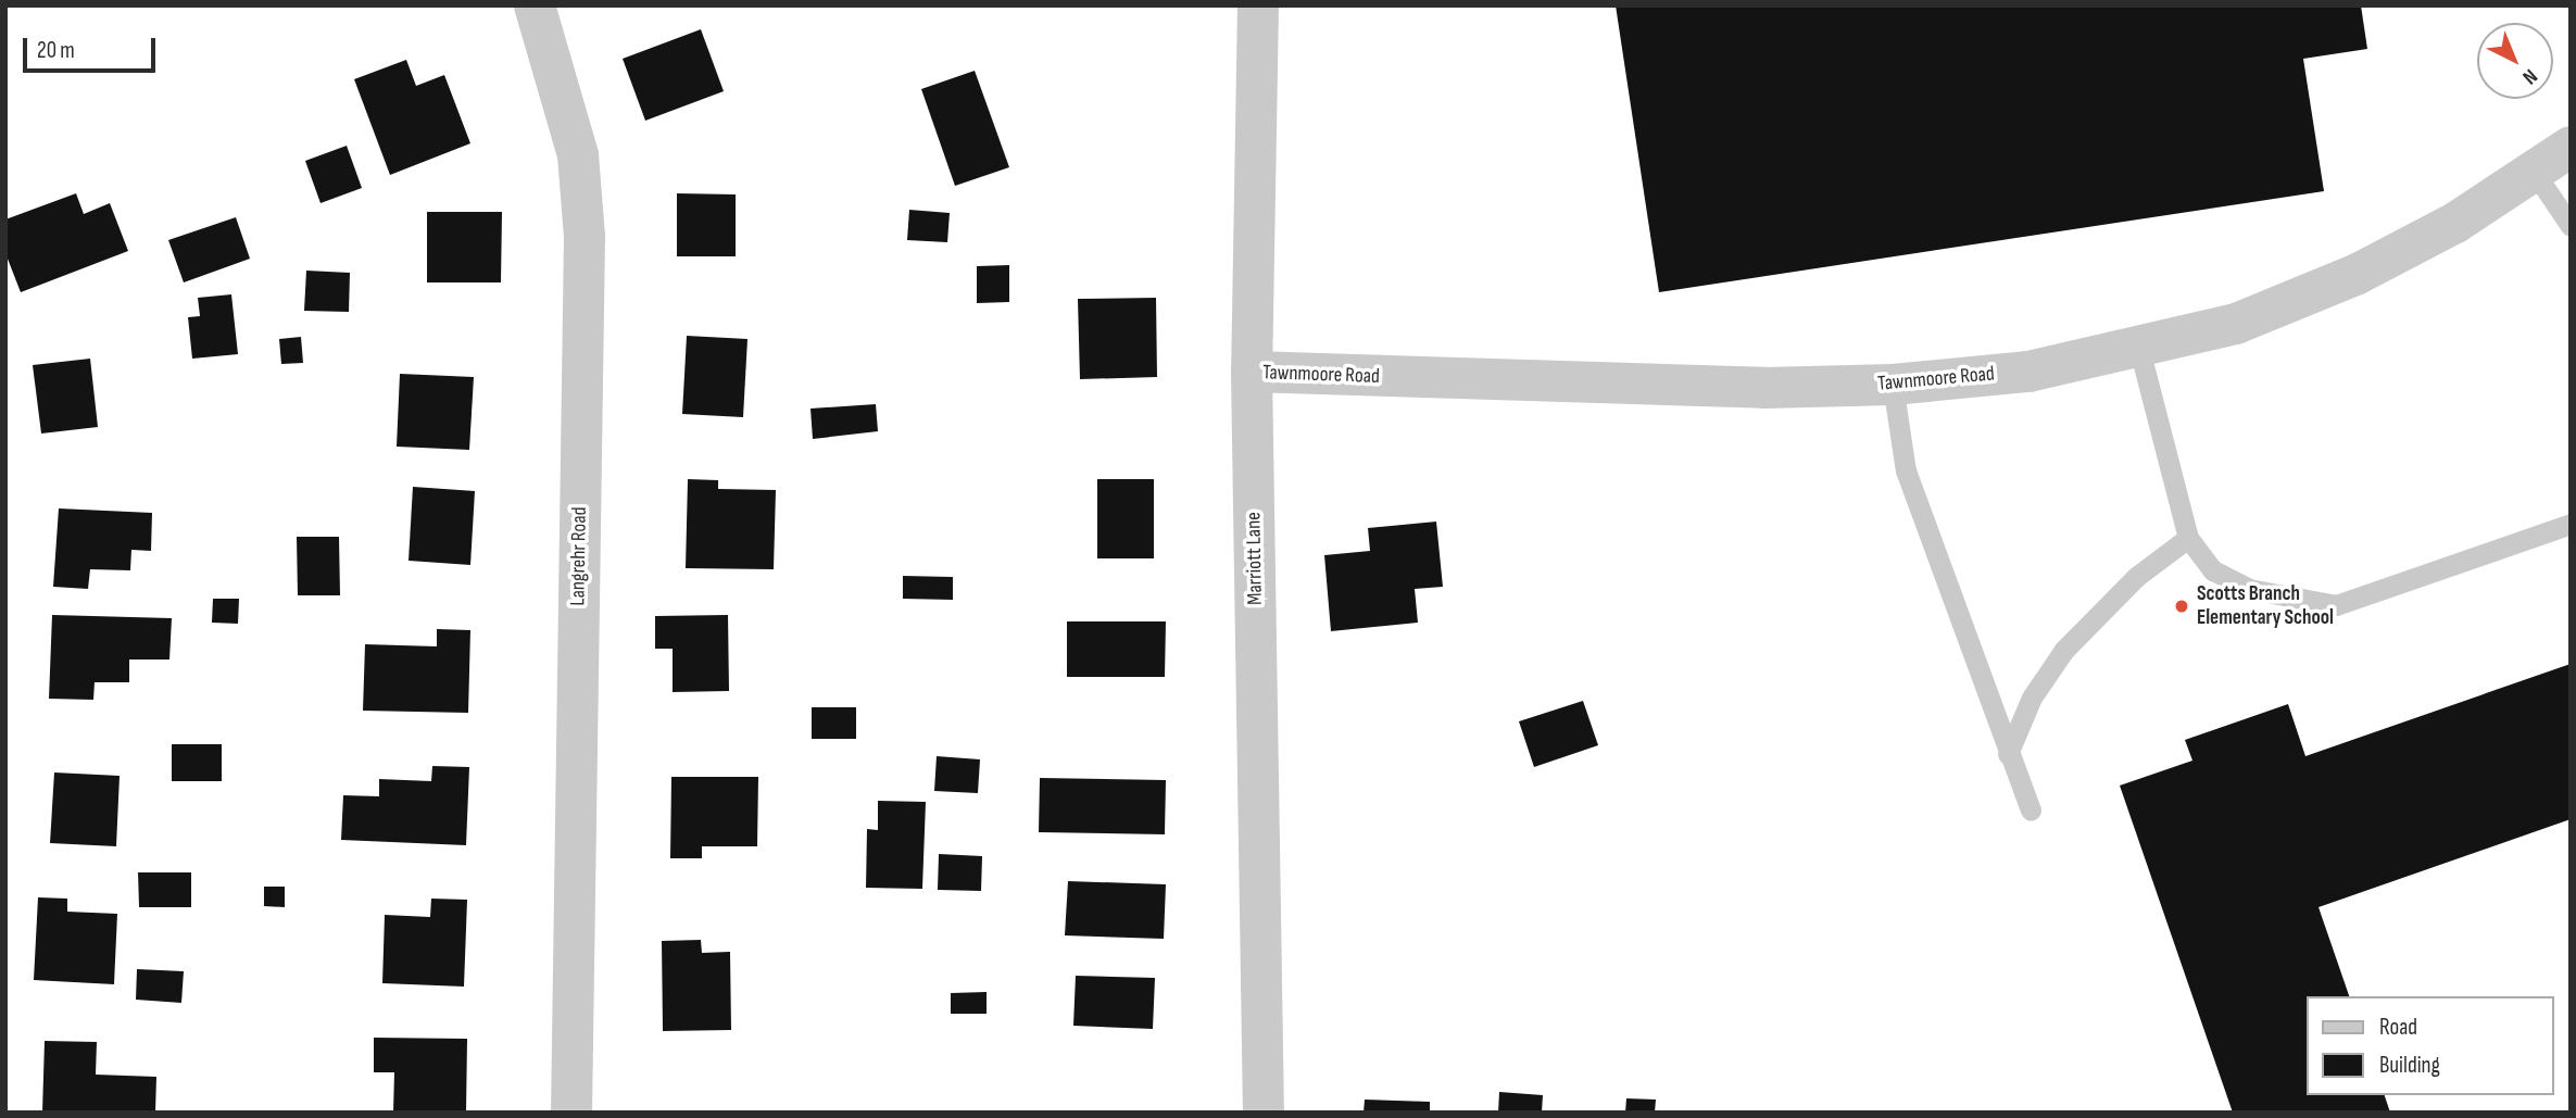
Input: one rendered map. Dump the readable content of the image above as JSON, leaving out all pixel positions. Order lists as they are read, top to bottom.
{
  "streets": {
    "street": ["Tawnmoore Road", "Langrehr Road", "Marriott Lane"]
  },
  "crossings": [
    ["Tawnmoore Road", "Marriott Lane"]
  ],
  "places": ["Scotts Branch Elementary School"],
  "legend": ["Road", "Building"],
  "scale_bar": "20 m",
  "north": "bottom right"
}
